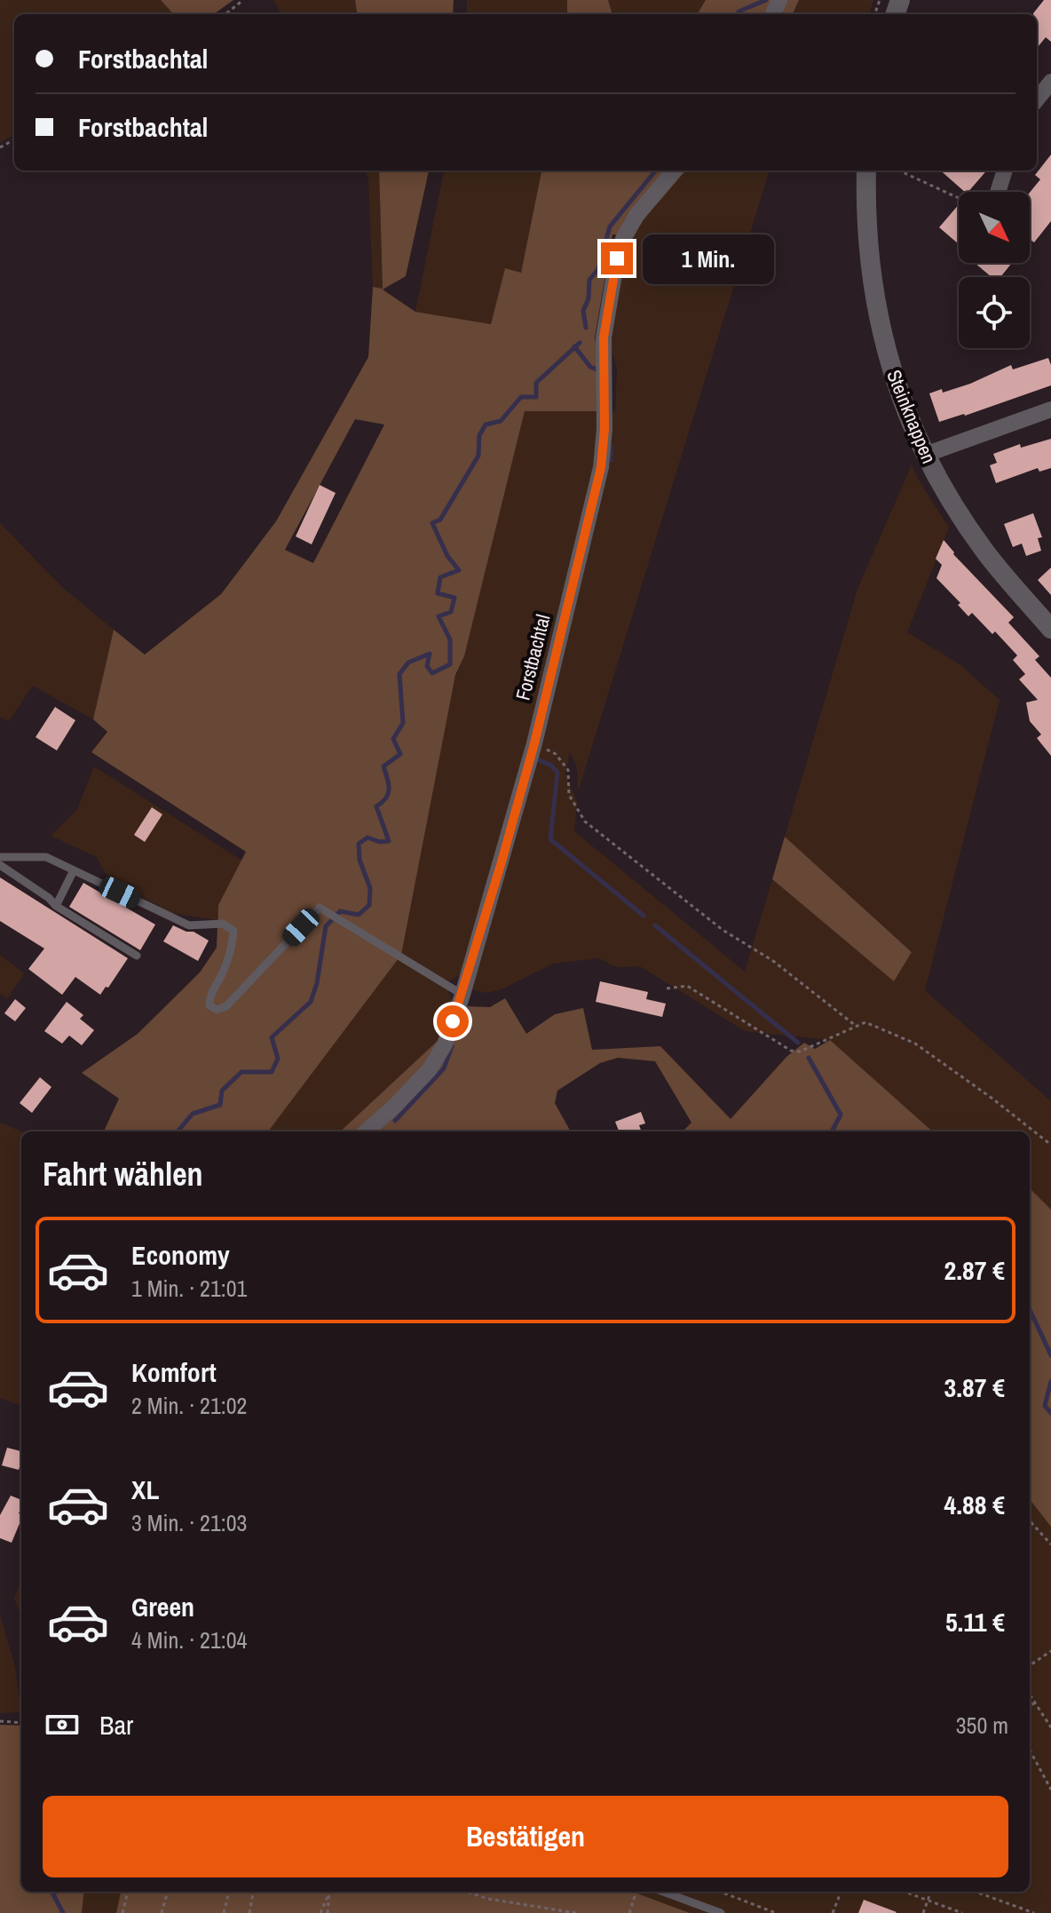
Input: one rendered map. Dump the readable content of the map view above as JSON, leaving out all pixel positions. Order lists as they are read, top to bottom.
{
  "streets": {
    "street": ["Steinknappen", "Forstbachtal"]
  },
  "north": "bottom right",
  "page": {
    "banner": ["Forstbachtal", "Forstbachtal"],
    "bubble": "1 Min.",
    "heading": "Fahrt wählen",
    "list": [
      {
        "name": "Economy",
        "note": "1 Min. · 21:01",
        "value": "2.87 €"
      },
      {
        "name": "Komfort",
        "note": "2 Min. · 21:02",
        "value": "3.87 €"
      },
      {
        "name": "XL",
        "note": "3 Min. · 21:03",
        "value": "4.88 €"
      },
      {
        "name": "Green",
        "note": "4 Min. · 21:04",
        "value": "5.11 €"
      }
    ],
    "pay": ["Bar", "350 m"],
    "buttons": "Bestätigen"
  }
}
